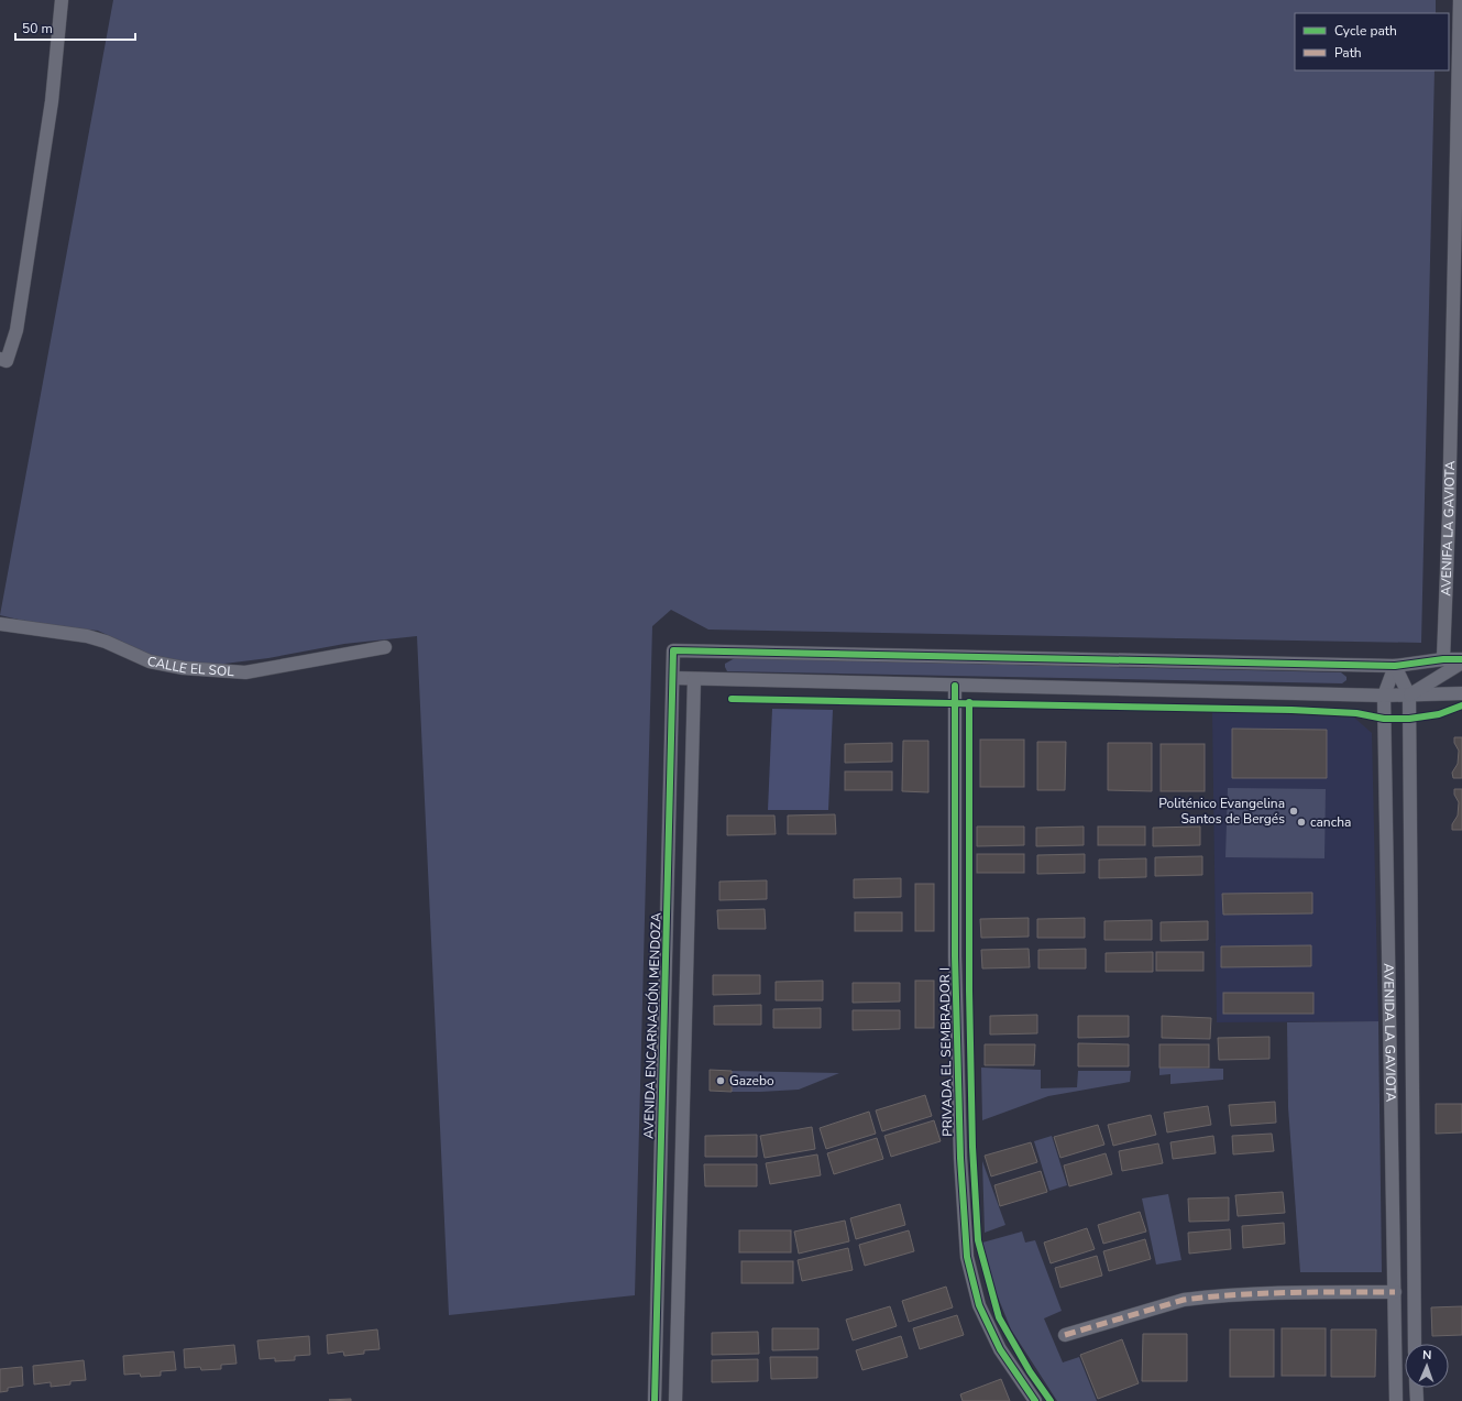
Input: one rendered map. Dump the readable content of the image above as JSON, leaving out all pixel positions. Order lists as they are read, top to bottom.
{
  "streets": {
    "street": [
      "AVENIFA LA GAVIOTA",
      "CALLE EL SOL",
      "AVENIDA ENCARNACIÓN MENDOZA",
      "AVENIDA LA GAVIOTA",
      "PRIVADA EL SEMBRADOR I"
    ]
  },
  "crossings": [
    ["AVENIDA ENCARNACIÓN MENDOZA", "AVENIDA LA GAVIOTA"]
  ],
  "places": ["Politénico Evangelina Santos de Bergés", "cancha", "Gazebo"],
  "legend": ["Cycle path", "Path"],
  "scale_bar": "50 m",
  "north": "top"
}
